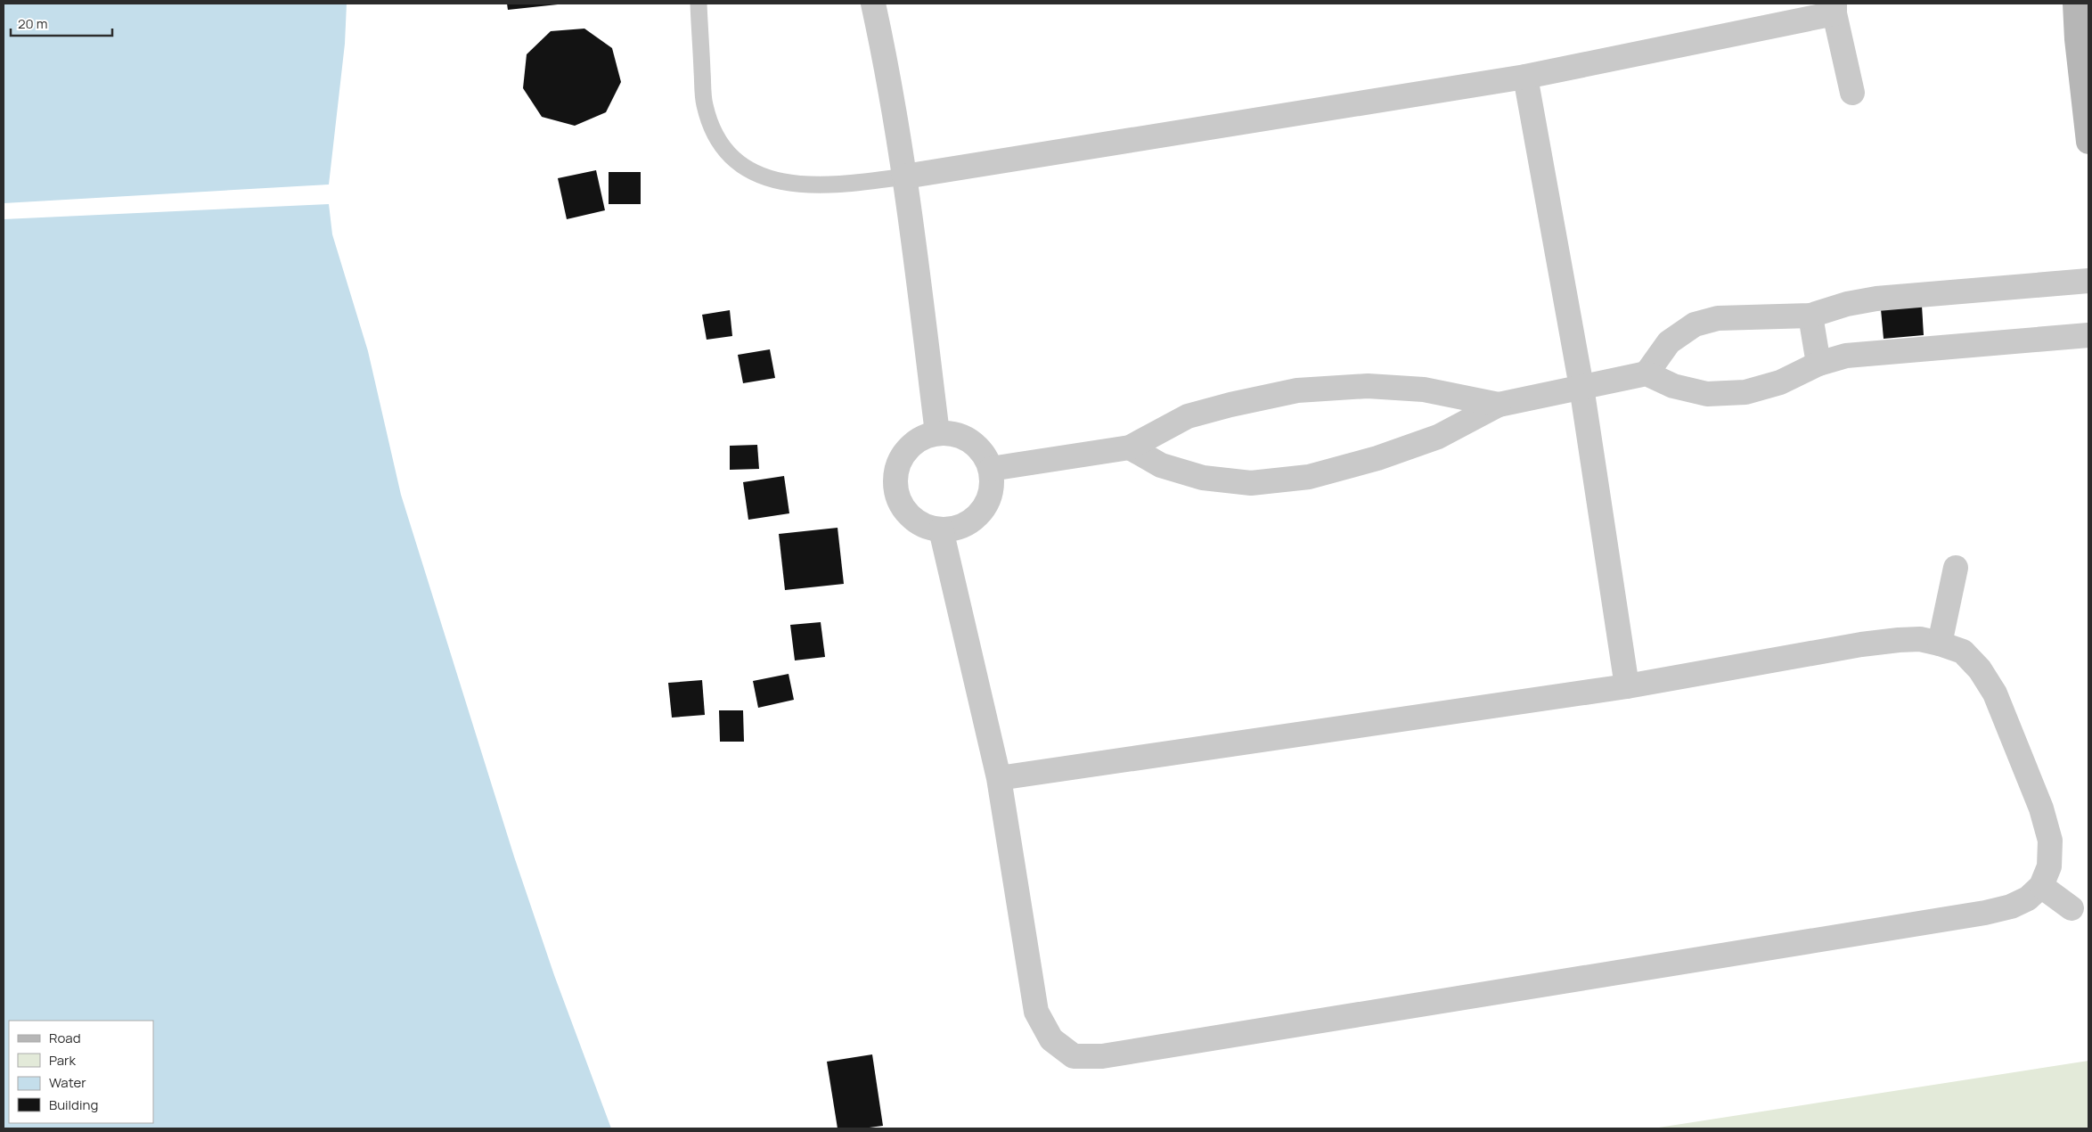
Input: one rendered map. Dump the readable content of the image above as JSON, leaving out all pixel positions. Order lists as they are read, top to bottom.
{
  "legend": [
    "Road",
    "Park",
    "Water",
    "Building"
  ],
  "scale_bar": "20 m"
}
